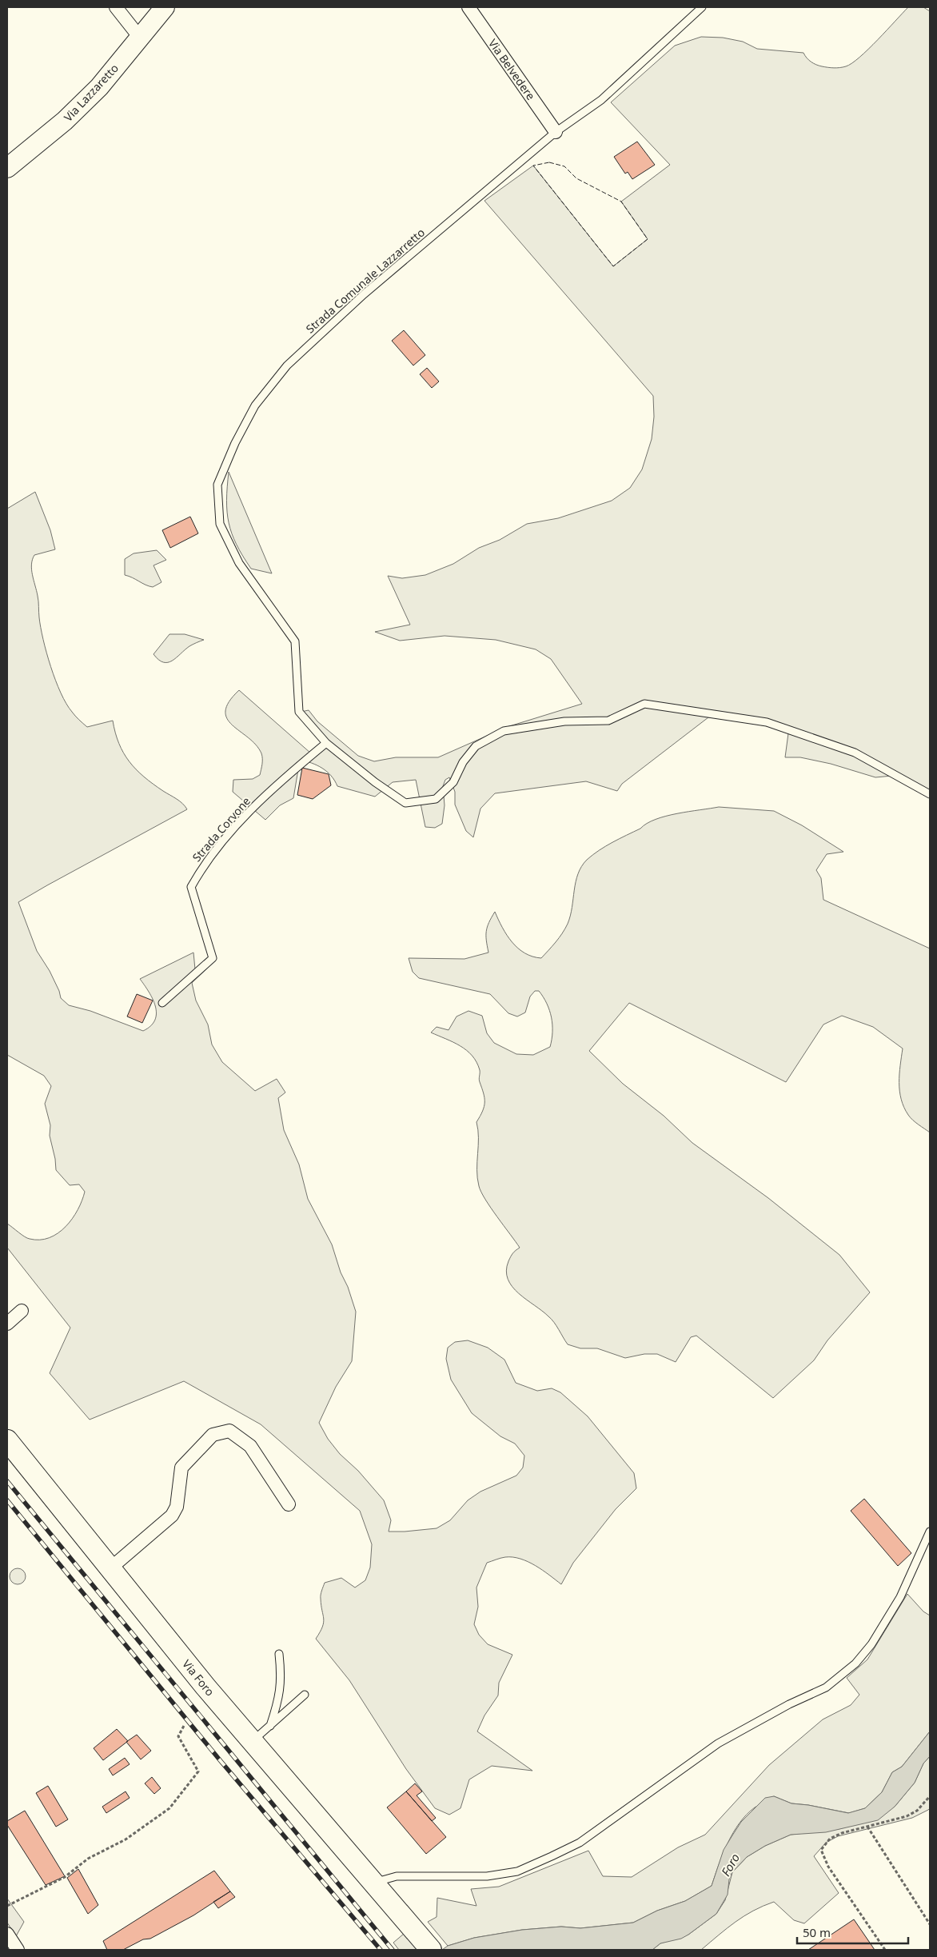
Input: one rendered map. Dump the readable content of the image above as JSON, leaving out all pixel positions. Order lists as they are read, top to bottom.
{
  "streets": {
    "main road": ["Via Foro"],
    "street": ["Via Belvedere", "Via Lazzaretto"],
    "lane": ["Strada Comunale Lazzarretto", "Strada Corvone"]
  },
  "crossings": [
    ["Via Belvedere", "Strada Comunale Lazzarretto"],
    ["Strada Comunale Lazzarretto", "Strada Corvone"]
  ],
  "water": ["Foro"],
  "scale_bar": "50 m"
}
